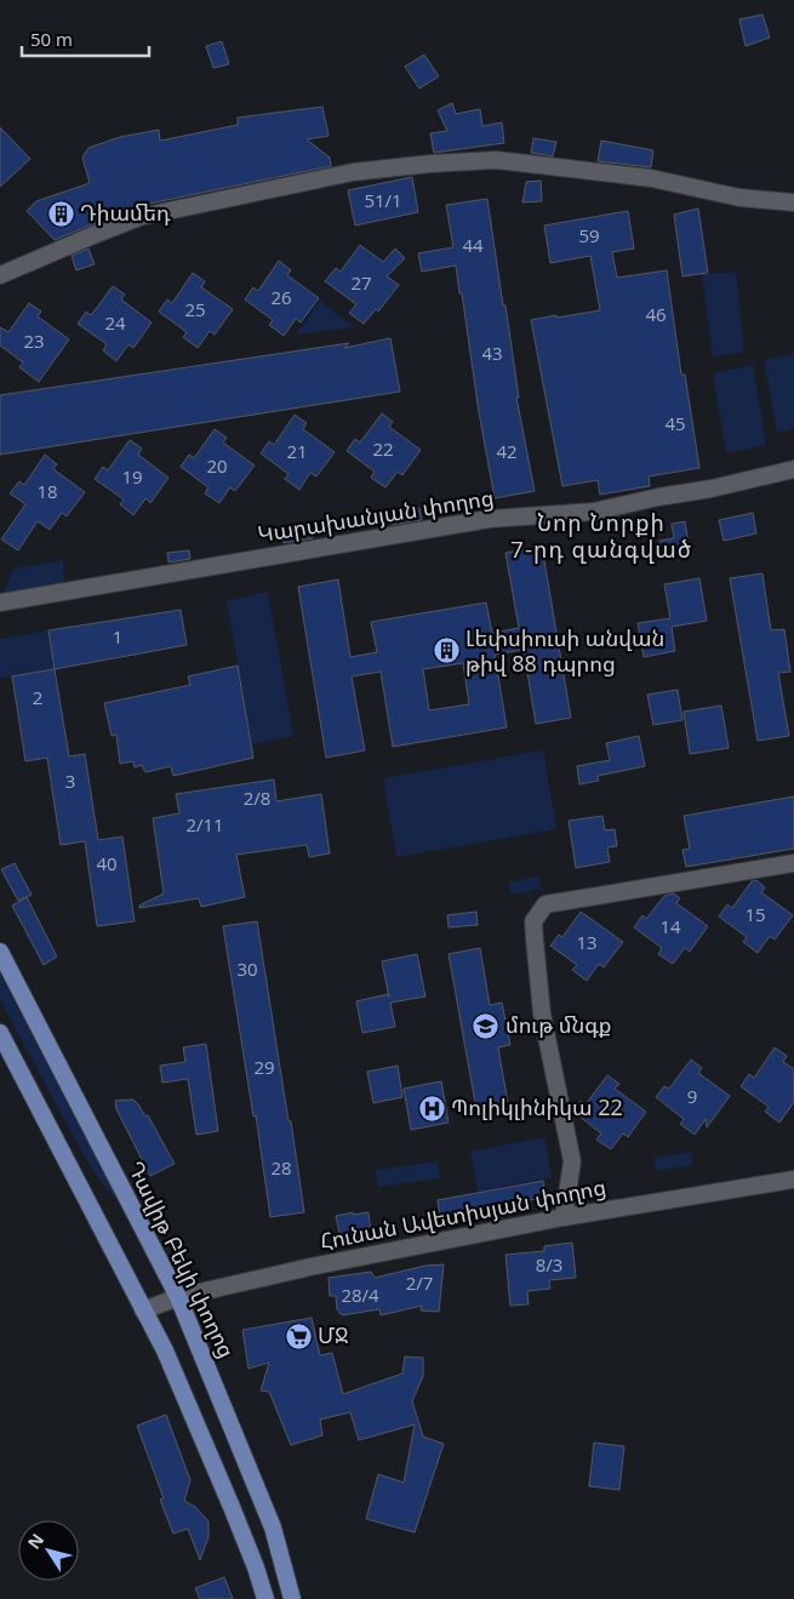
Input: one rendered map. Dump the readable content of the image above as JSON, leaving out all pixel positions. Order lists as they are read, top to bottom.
{
  "streets": {
    "main road": ["Դավիթ Բեկի փողոց"],
    "street": ["Կարախանյան փողոց", "Հունան Ավետիսյան փողոց"]
  },
  "crossings": [
    ["Հունան Ավետիսյան փողոց", "Դավիթ Բեկի փողոց"]
  ],
  "districts": ["Նոր Նորքի 7-րդ զանգված"],
  "places": {
    "building": ["Դիամեդ", "Լեփսիուսի անվան թիվ 88 դպրոց"],
    "school or university": ["մութ մնգք"],
    "hospital": ["Պոլիկլինիկա 22"],
    "supermarket": ["ՄՋ"]
  },
  "house_numbers": [
    "51/1",
    "59",
    "44",
    "27",
    "26",
    "25",
    "46",
    "24",
    "23",
    "43",
    "45",
    "22",
    "21",
    "42",
    "20",
    "19",
    "18",
    "1",
    "2",
    "3",
    "2/8",
    "2/11",
    "40",
    "15",
    "14",
    "13",
    "30",
    "29",
    "9",
    "28",
    "8/3",
    "2/7",
    "28/4"
  ],
  "scale_bar": "50 m",
  "north": "top left"
}
